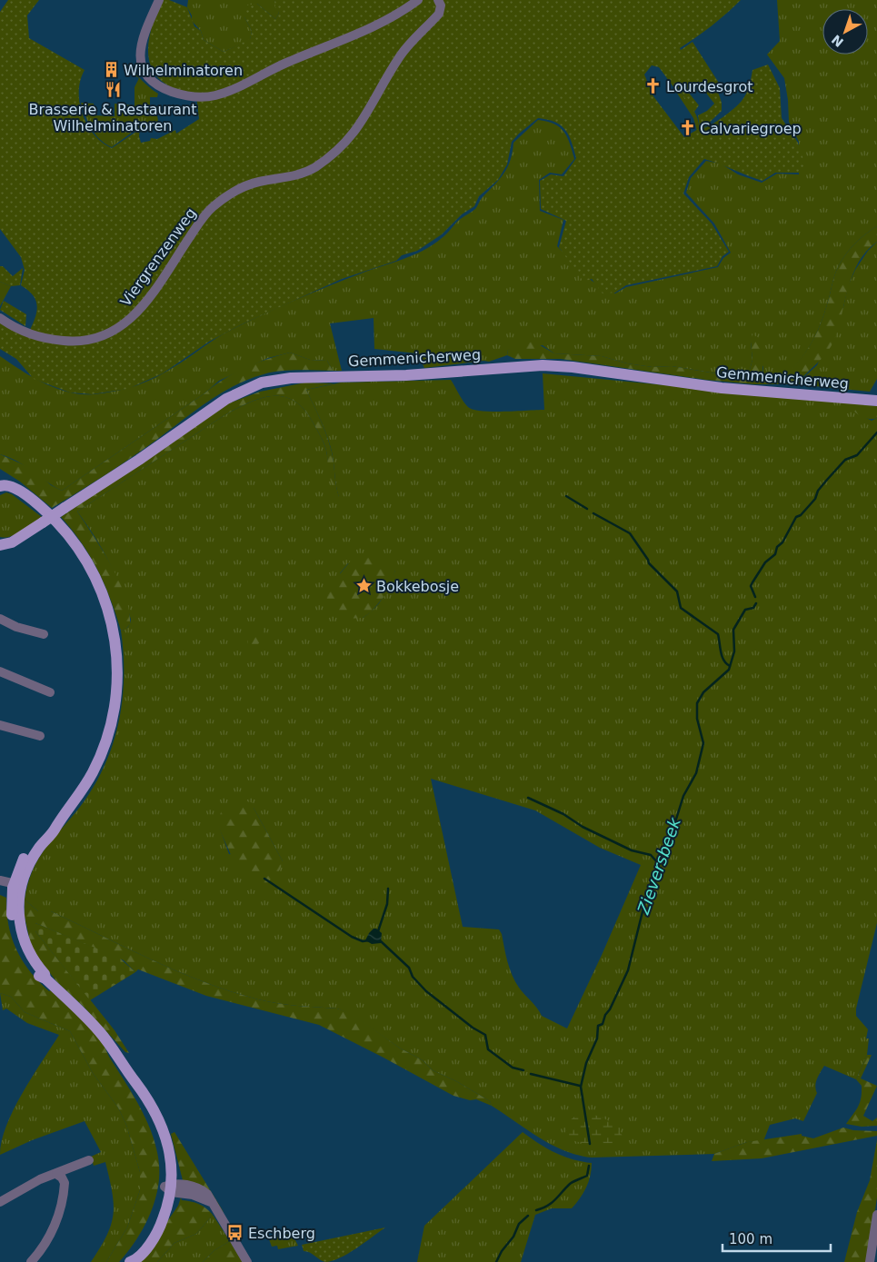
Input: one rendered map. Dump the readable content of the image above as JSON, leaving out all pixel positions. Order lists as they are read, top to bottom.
{
  "streets": {
    "main road": ["Gemmenicherweg"],
    "street": ["Viergrenzenweg"]
  },
  "water": ["Zieversbeek"],
  "places": {
    "building": ["Wilhelminatoren"],
    "church": ["Lourdesgrot", "Calvariegroep"],
    "restaurant": ["Brasserie & Restaurant Wilhelminatoren"],
    "place": ["Bokkebosje"],
    "bus stop": ["Eschberg"]
  },
  "scale_bar": "100 m",
  "north": "bottom left"
}
